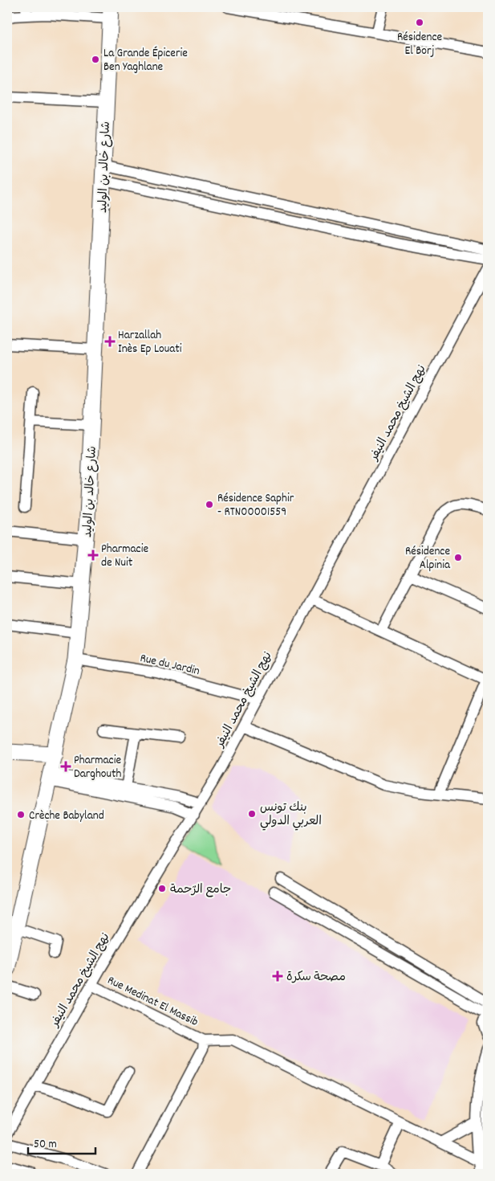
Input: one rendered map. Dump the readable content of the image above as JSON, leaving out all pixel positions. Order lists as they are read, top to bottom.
{
  "streets": {
    "street": [
      "شارع خالد بن الوليد",
      "نهج الشيخ محمد النيفر",
      "Rue du Jardin",
      "Rue Medinat El Massib"
    ]
  },
  "crossings": [
    ["شارع خالد بن الوليد", "Rue du Jardin"],
    ["نهج الشيخ محمد النيفر", "Rue du Jardin"],
    ["نهج الشيخ محمد النيفر", "Rue Medinat El Massib"]
  ],
  "places": {
    "other": [
      "Résidence El Borj",
      "La Grande Épicerie Ben Yaghlane",
      "Résidence Saphir - RTN00001559",
      "Résidence Alpinia",
      "بنك تونس العربي الدولي",
      "Crèche Babyland",
      "جامع الرٌحمة"
    ],
    "health": [
      "Harzallah Inès Ep Louati",
      "Pharmacie de Nuit",
      "Pharmacie Darghouth",
      "مصحة سكرة"
    ]
  },
  "scale_bar": "50 m"
}
